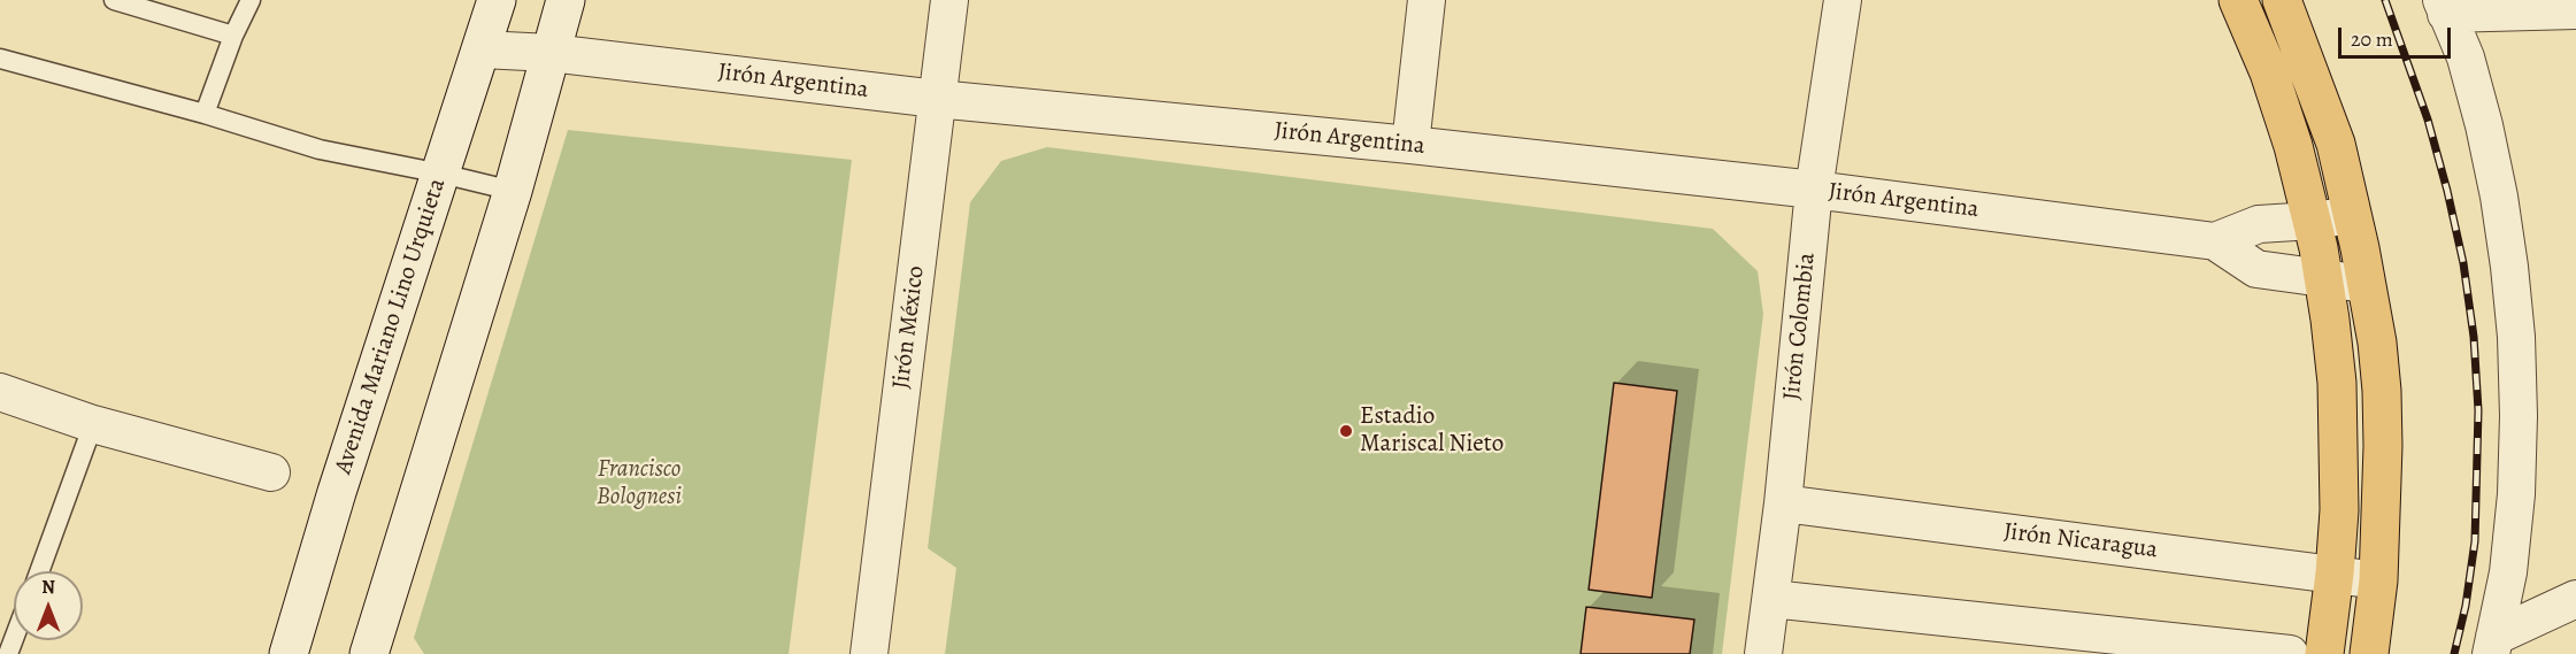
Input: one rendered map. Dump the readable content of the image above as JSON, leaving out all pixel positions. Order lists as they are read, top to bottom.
{
  "streets": {
    "main road": ["Avenida Mariano Lino Urquieta"],
    "street": [
      "Jirón Argentina",
      "Jirón Colombia",
      "Jirón México",
      "Jirón Nicaragua"
    ]
  },
  "crossings": [
    ["Jirón Argentina", "Avenida Mariano Lino Urquieta"],
    ["Jirón Argentina", "Jirón Colombia"],
    ["Jirón Argentina", "Jirón México"],
    ["Jirón Colombia", "Jirón Nicaragua"]
  ],
  "parks": ["Francisco Bolognesi"],
  "places": ["Estadio Mariscal Nieto"],
  "scale_bar": "20 m",
  "north": "top"
}
